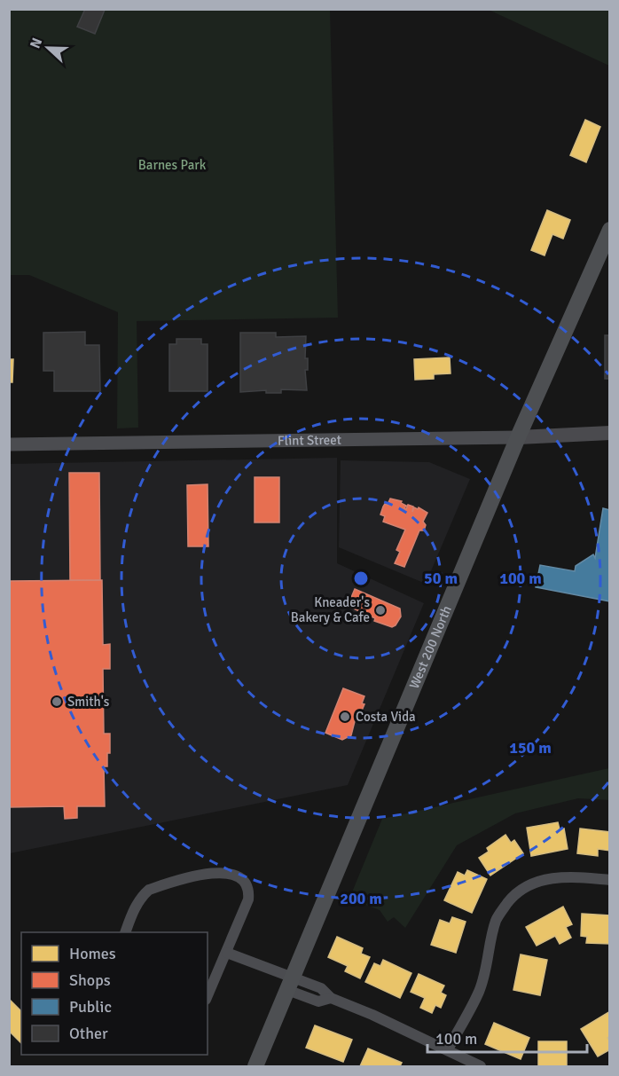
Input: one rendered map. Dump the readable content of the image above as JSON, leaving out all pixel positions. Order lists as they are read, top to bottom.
{
  "streets": {
    "main road": ["Flint Street", "West 200 North"]
  },
  "crossings": [
    ["Flint Street", "West 200 North"]
  ],
  "parks": ["Barnes Park"],
  "places": ["Kneader's Bakery & Cafe", "Smith's", "Costa Vida"],
  "legend": [
    "Homes",
    "Shops",
    "Public",
    "Other"
  ],
  "scale_bar": "100 m",
  "north": "left",
  "rings": [
    "50 m",
    "100 m",
    "150 m",
    "200 m"
  ]
}
